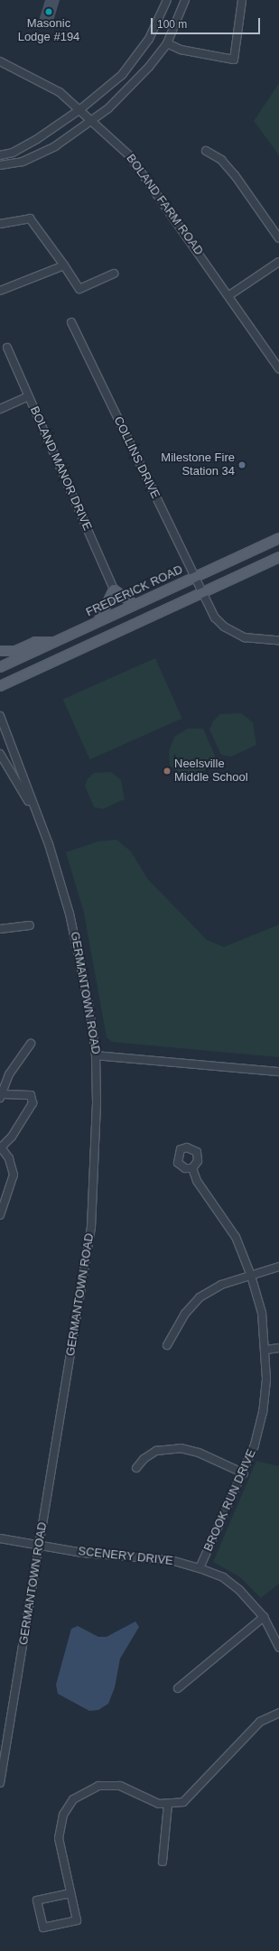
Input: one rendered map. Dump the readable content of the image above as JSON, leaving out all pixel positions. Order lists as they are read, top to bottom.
{
  "streets": {
    "main road": ["FREDERICK ROAD"],
    "street": [
      "BOLAND FARM ROAD",
      "COLLINS DRIVE",
      "BOLAND MANOR DRIVE",
      "GERMANTOWN ROAD",
      "BROOK RUN DRIVE",
      "SCENERY DRIVE"
    ]
  },
  "crossings": [
    ["COLLINS DRIVE", "FREDERICK ROAD"],
    ["GERMANTOWN ROAD", "SCENERY DRIVE"],
    ["BROOK RUN DRIVE", "SCENERY DRIVE"]
  ],
  "places": ["Masonic Lodge #194", "Milestone Fire Station 34", "Neelsville Middle School"],
  "scale_bar": "100 m"
}
